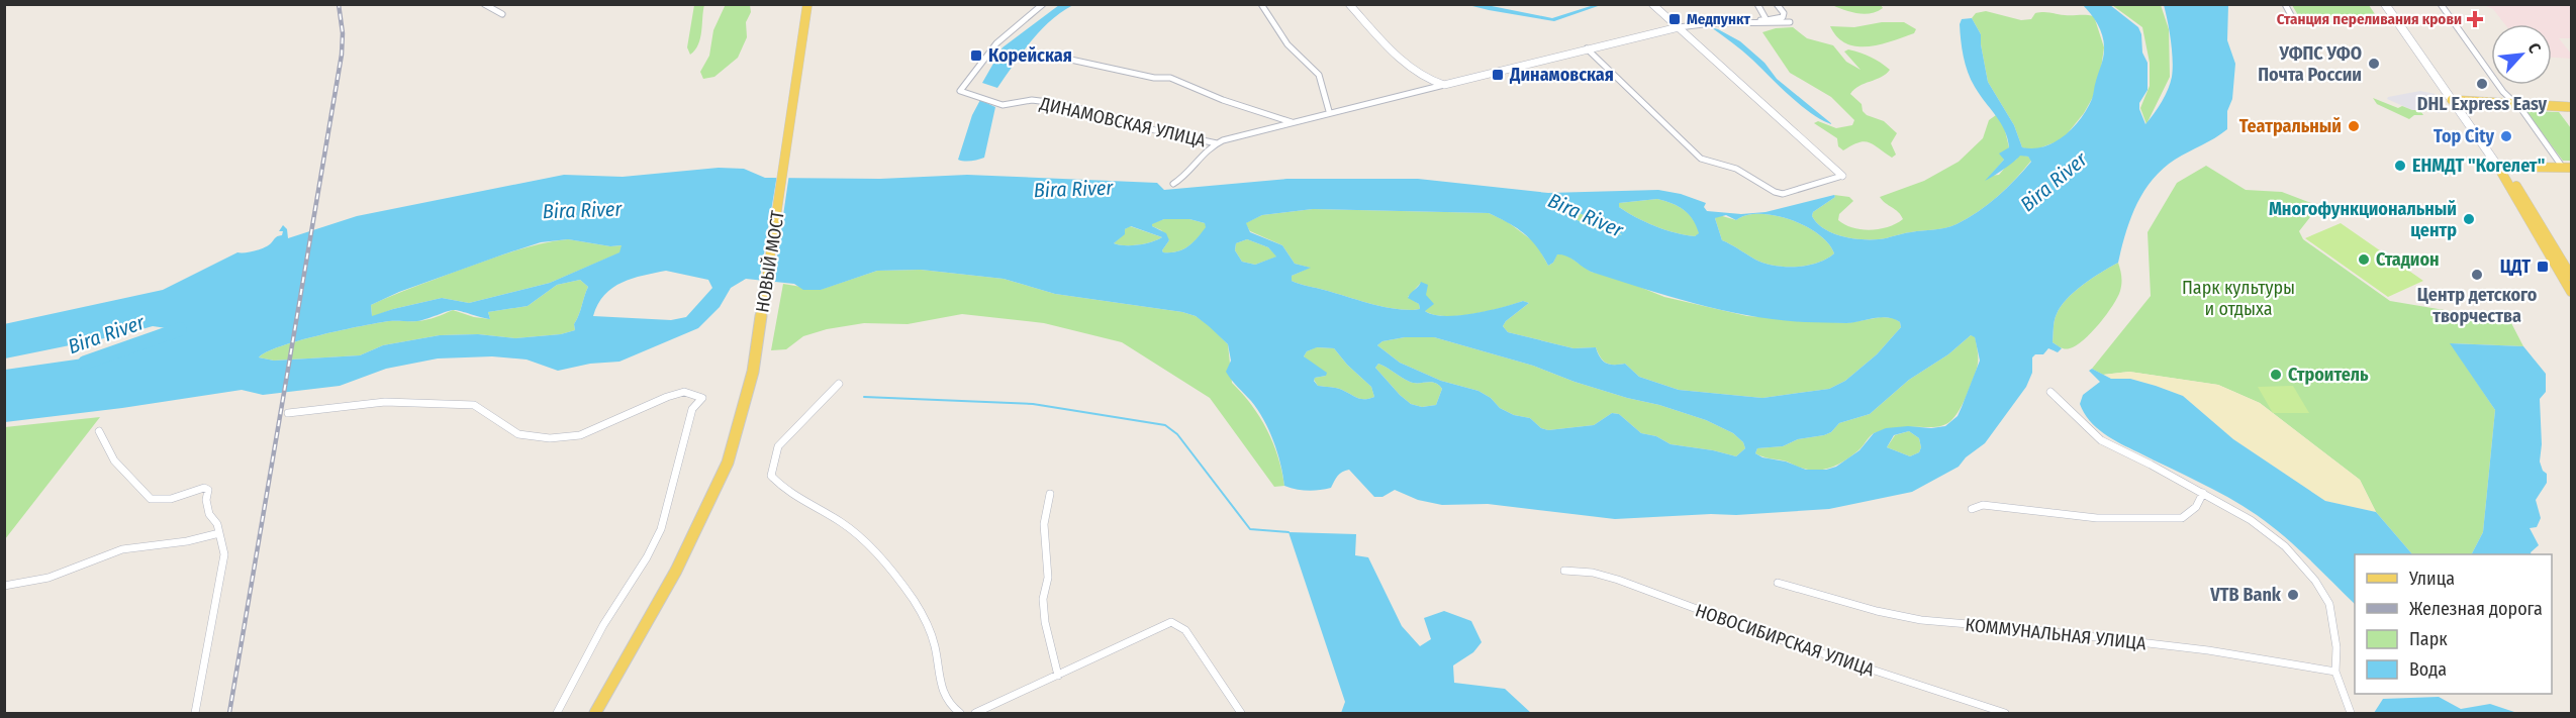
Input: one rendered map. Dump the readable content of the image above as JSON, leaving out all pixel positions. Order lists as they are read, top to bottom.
{
  "streets": {
    "main road": ["НОВЫЙ МОСТ"],
    "street": ["ДИНАМОВСКАЯ УЛИЦА", "КОММУНАЛЬНАЯ УЛИЦА", "НОВОСИБИРСКАЯ УЛИЦА"]
  },
  "water": ["Bira River"],
  "parks": ["Парк культуры и отдыха"],
  "places": {
    "transit": [
      "Медпункт",
      "Корейская",
      "Динамовская",
      "ЦДТ"
    ],
    "health": ["Станция переливания крови"],
    "other": [
      "УФПС УФО Почта России",
      "DHL Express Easy",
      "Театральный",
      "Top City",
      "ЕНМДТ \"Когелет\"",
      "Многофункциональный центр",
      "Стадион",
      "Центр детского творчества",
      "Строитель",
      "VTB Bank"
    ]
  },
  "legend": [
    "Улица",
    "Железная дорога",
    "Парк",
    "Вода"
  ],
  "north": "top right"
}
